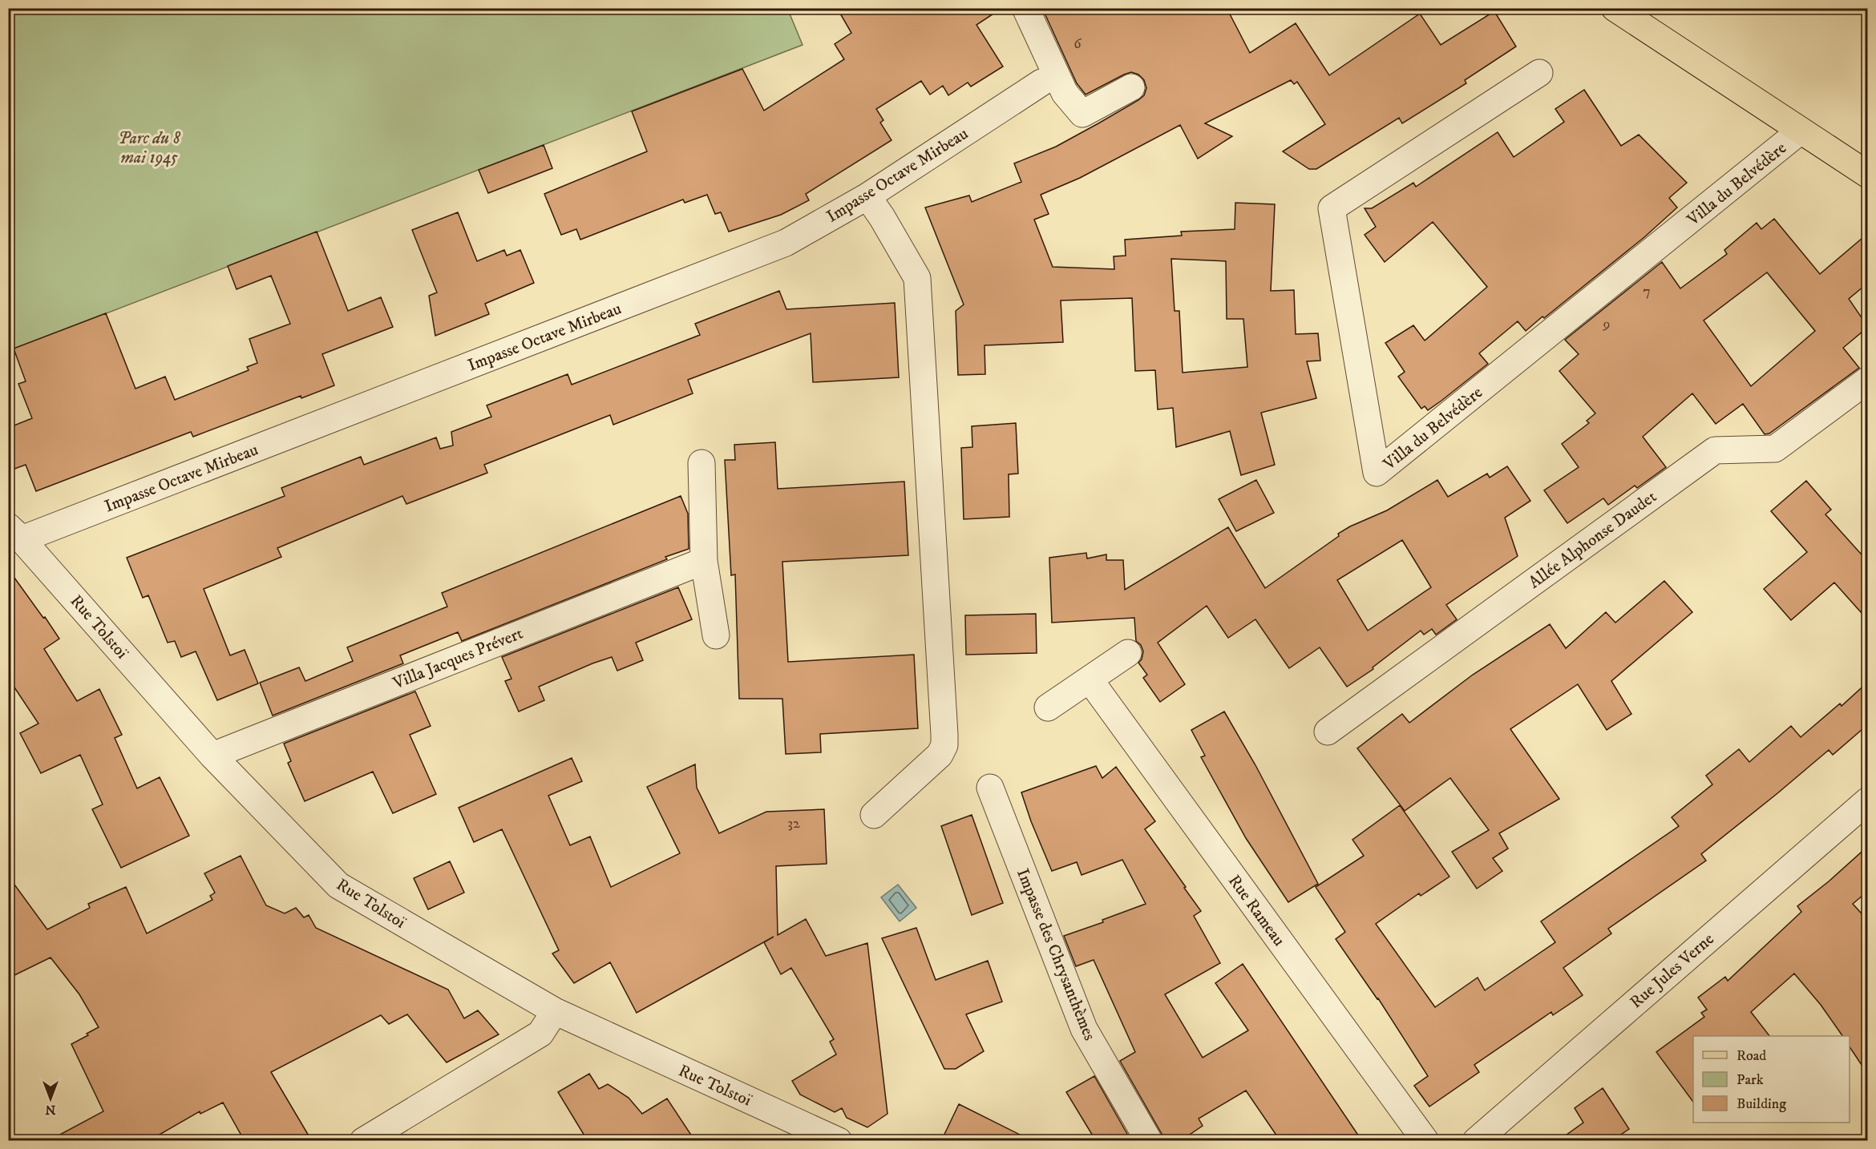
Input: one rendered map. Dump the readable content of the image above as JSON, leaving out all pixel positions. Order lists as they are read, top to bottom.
{
  "streets": {
    "street": [
      "Impasse Octave Mirbeau",
      "Villa du Belvédère",
      "Allée Alphonse Daudet",
      "Rue Tolstoï",
      "Villa Jacques Prévert",
      "Rue Rameau",
      "Impasse des Chrysanthèmes",
      "Rue Jules Verne"
    ]
  },
  "crossings": [
    ["Impasse Octave Mirbeau", "Rue Tolstoï"],
    ["Rue Tolstoï", "Villa Jacques Prévert"]
  ],
  "parks": ["Parc du 8 mai 1945"],
  "house_numbers": [
    "6",
    "7",
    "9",
    "32"
  ],
  "legend": ["Road", "Park", "Building"],
  "north": "bottom"
}
